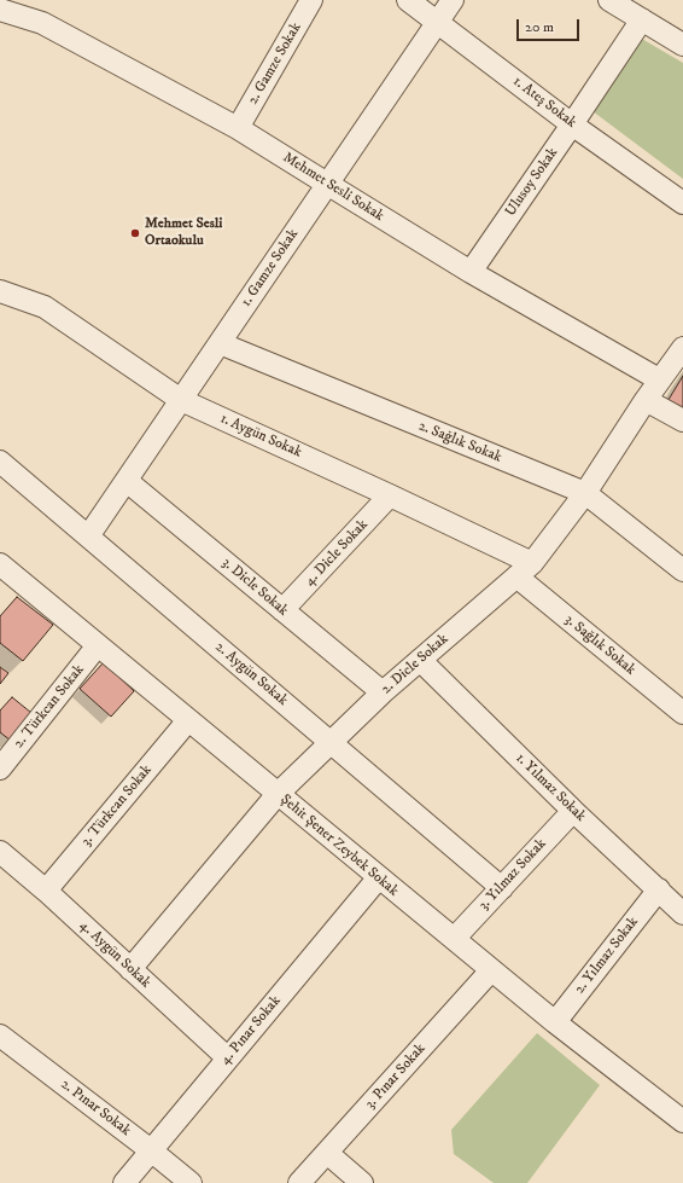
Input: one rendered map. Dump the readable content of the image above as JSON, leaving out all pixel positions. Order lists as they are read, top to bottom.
{
  "streets": {
    "street": [
      "2. Gamze Sokak",
      "1. Ateş Sokak",
      "Ulusoy Sokak",
      "Mehmet Sesli Sokak",
      "1. Gamze Sokak",
      "1. Aygün Sokak",
      "2. Sağlık Sokak",
      "4. Dicle Sokak",
      "3. Dicle Sokak",
      "3. Sağlık Sokak",
      "2. Dicle Sokak",
      "2. Aygün Sokak",
      "2. Türkcan Sokak",
      "1. Yılmaz Sokak",
      "3. Türkcan Sokak",
      "Şehit Şener Zeybek Sokak",
      "3. Yılmaz Sokak",
      "4. Aygün Sokak",
      "2. Yılmaz Sokak",
      "4. Pınar Sokak",
      "3. Pınar Sokak",
      "2. Pınar Sokak"
    ]
  },
  "crossings": [
    ["2. Gamze Sokak", "Mehmet Sesli Sokak"],
    ["1. Ateş Sokak", "Ulusoy Sokak"],
    ["1. Ateş Sokak", "1. Gamze Sokak"],
    ["Ulusoy Sokak", "Mehmet Sesli Sokak"],
    ["Mehmet Sesli Sokak", "1. Gamze Sokak"],
    ["Mehmet Sesli Sokak", "2. Dicle Sokak"],
    ["1. Gamze Sokak", "1. Aygün Sokak"],
    ["1. Gamze Sokak", "2. Sağlık Sokak"],
    ["1. Gamze Sokak", "3. Dicle Sokak"],
    ["1. Gamze Sokak", "2. Aygün Sokak"],
    ["1. Aygün Sokak", "4. Dicle Sokak"],
    ["1. Aygün Sokak", "3. Sağlık Sokak"],
    ["1. Aygün Sokak", "2. Dicle Sokak"],
    ["2. Sağlık Sokak", "2. Dicle Sokak"],
    ["4. Dicle Sokak", "3. Dicle Sokak"],
    ["3. Dicle Sokak", "2. Dicle Sokak"],
    ["3. Sağlık Sokak", "2. Dicle Sokak"],
    ["2. Dicle Sokak", "2. Aygün Sokak"],
    ["2. Dicle Sokak", "1. Yılmaz Sokak"],
    ["2. Dicle Sokak", "Şehit Şener Zeybek Sokak"],
    ["2. Dicle Sokak", "4. Aygün Sokak"],
    ["2. Aygün Sokak", "3. Yılmaz Sokak"],
    ["2. Türkcan Sokak", "Şehit Şener Zeybek Sokak"],
    ["1. Yılmaz Sokak", "3. Yılmaz Sokak"],
    ["1. Yılmaz Sokak", "2. Yılmaz Sokak"],
    ["3. Türkcan Sokak", "Şehit Şener Zeybek Sokak"],
    ["3. Türkcan Sokak", "4. Aygün Sokak"],
    ["Şehit Şener Zeybek Sokak", "3. Yılmaz Sokak"],
    ["Şehit Şener Zeybek Sokak", "2. Yılmaz Sokak"],
    ["Şehit Şener Zeybek Sokak", "4. Pınar Sokak"],
    ["Şehit Şener Zeybek Sokak", "3. Pınar Sokak"],
    ["4. Aygün Sokak", "4. Pınar Sokak"],
    ["4. Pınar Sokak", "2. Pınar Sokak"]
  ],
  "places": ["Mehmet Sesli Ortaokulu"],
  "scale_bar": "20 m"
}
